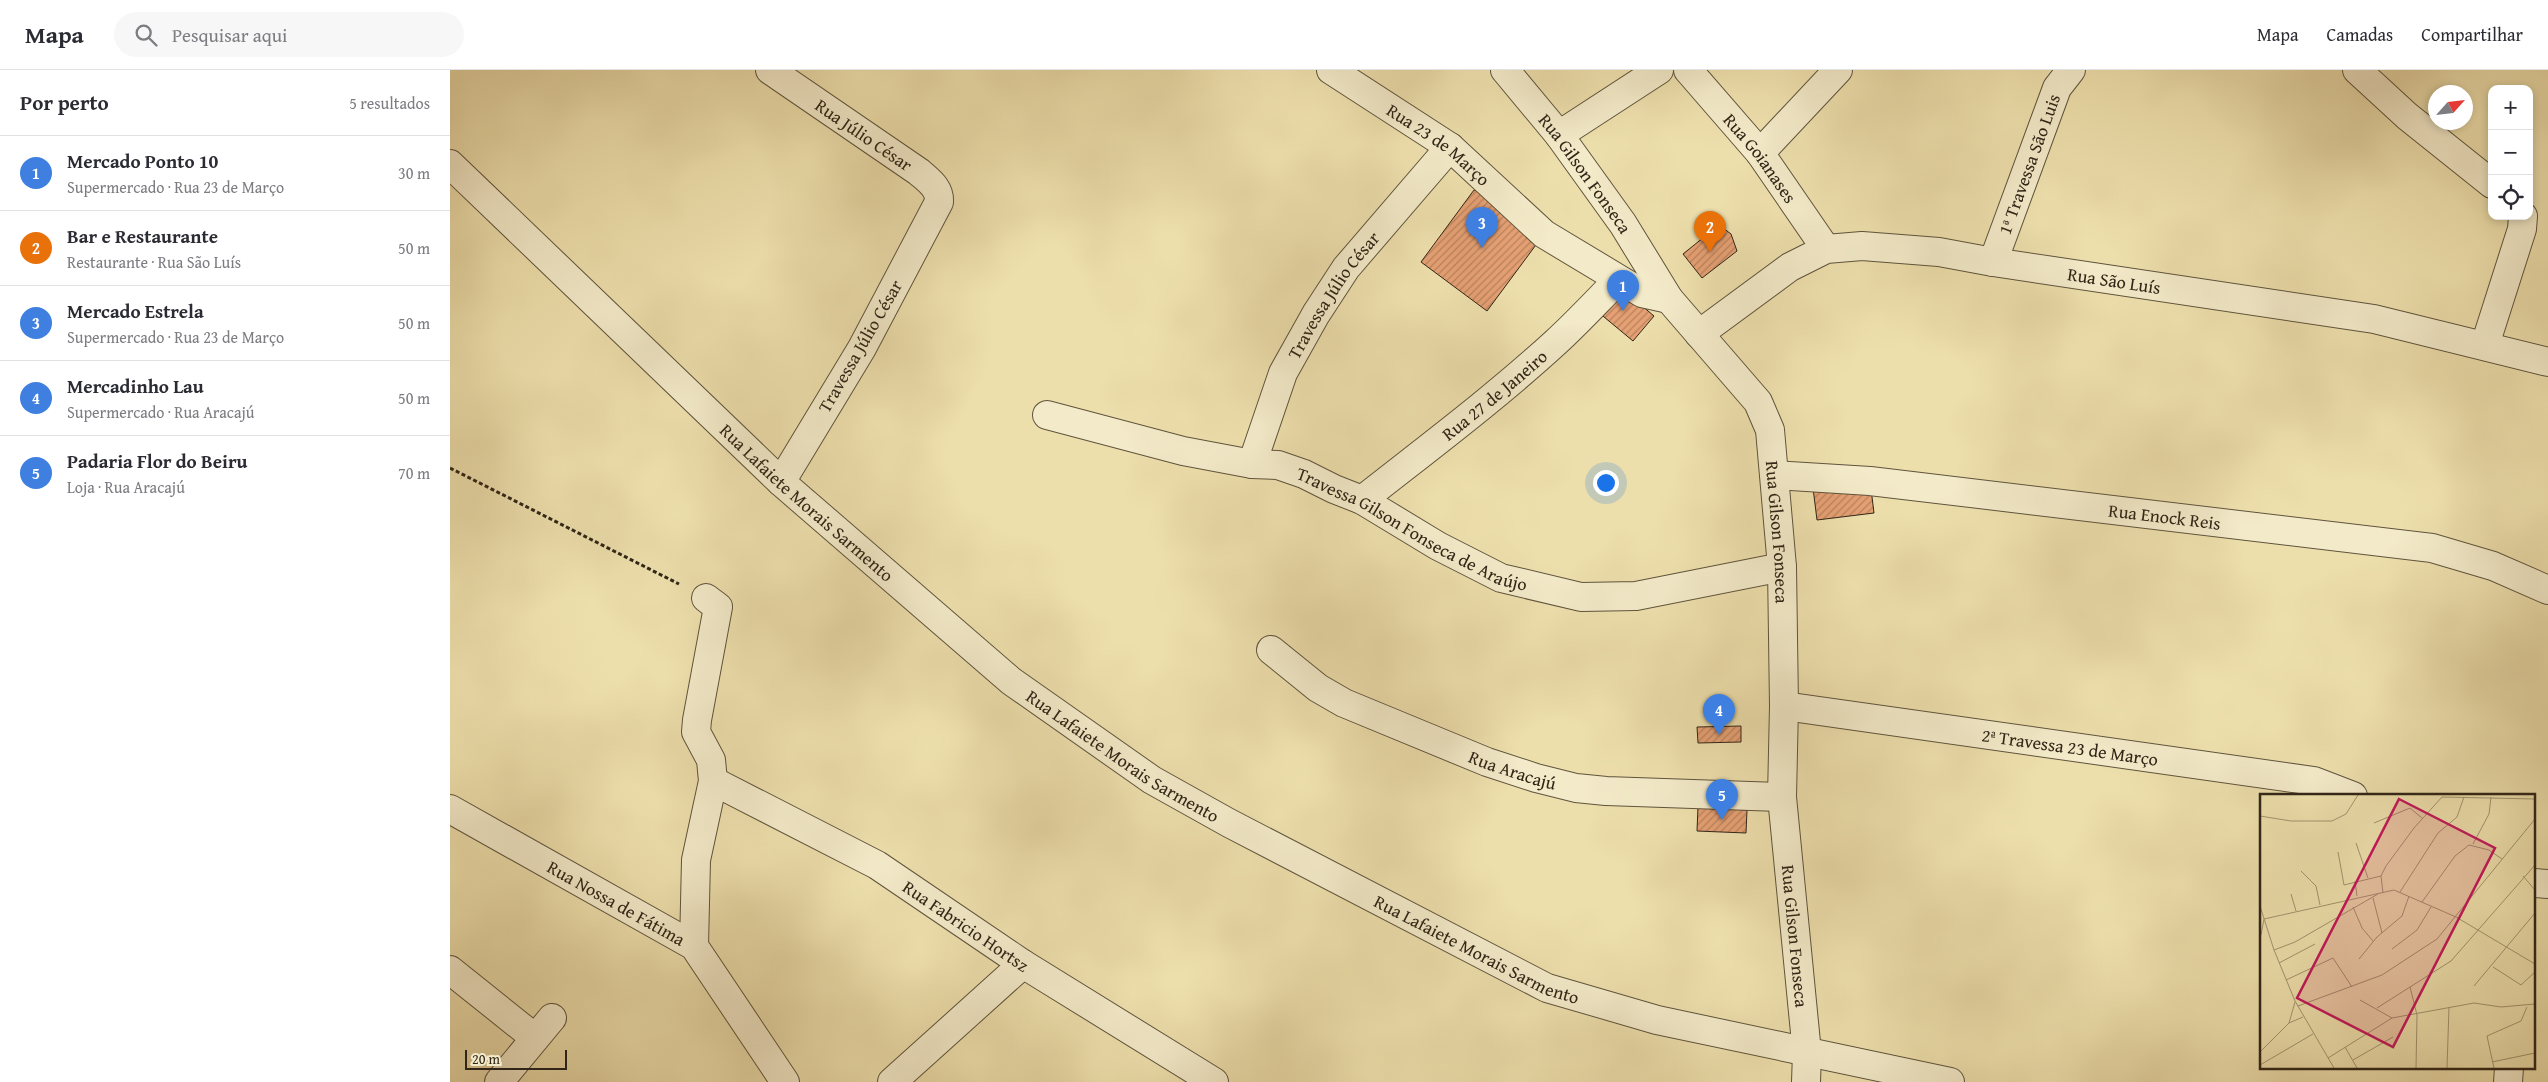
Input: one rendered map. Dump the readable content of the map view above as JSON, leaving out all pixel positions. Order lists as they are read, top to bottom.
{
  "streets": {
    "street": [
      "Rua Júlio César",
      "Rua 23 de Março",
      "Rua Goianases",
      "1ª Travessa São Luis",
      "Rua Gilson Fonseca",
      "Rua São Luís",
      "Travessa Júlio César",
      "Rua 27 de Janeiro",
      "Rua Lafaiete Morais Sarmento",
      "Rua Enock Reis",
      "Travessa Gilson Fonseca de Araújo",
      "2ª Travessa 23 de Março",
      "Rua Aracajú",
      "Rua Nossa de Fátima",
      "Rua Fabricio Hortsz"
    ]
  },
  "crossings": [
    ["Rua Júlio César", "Travessa Júlio César"],
    ["Rua 23 de Março", "Rua Gilson Fonseca"],
    ["Rua 23 de Março", "Travessa Júlio César"],
    ["Rua 23 de Março", "Rua 27 de Janeiro"],
    ["Rua Goianases", "Rua São Luís"],
    ["1ª Travessa São Luis", "Rua São Luís"],
    ["Rua Gilson Fonseca", "Rua São Luís"],
    ["Rua Gilson Fonseca", "Rua Lafaiete Morais Sarmento"],
    ["Rua Gilson Fonseca", "Rua Enock Reis"],
    ["Rua Gilson Fonseca", "Travessa Gilson Fonseca de Araújo"],
    ["Rua Gilson Fonseca", "2ª Travessa 23 de Março"],
    ["Rua Gilson Fonseca", "Rua Aracajú"],
    ["Travessa Júlio César", "Rua Lafaiete Morais Sarmento"],
    ["Travessa Júlio César", "Travessa Gilson Fonseca de Araújo"],
    ["Rua 27 de Janeiro", "Travessa Gilson Fonseca de Araújo"]
  ],
  "scale_bar": "20 m",
  "north": "top right",
  "page": {
    "header": "Mapa",
    "search": "Pesquisar aqui",
    "nav": ["Mapa", "Camadas", "Compartilhar"],
    "heading": ["Por perto", "5 resultados"],
    "map_buttons": ["+", "−"],
    "list": [
      {
        "mark": "1",
        "name": "Mercado Ponto 10",
        "note": "Supermercado · Rua 23 de Março",
        "value": "30 m"
      },
      {
        "mark": "2",
        "name": "Bar e Restaurante",
        "note": "Restaurante · Rua São Luís",
        "value": "50 m"
      },
      {
        "mark": "3",
        "name": "Mercado Estrela",
        "note": "Supermercado · Rua 23 de Março",
        "value": "50 m"
      },
      {
        "mark": "4",
        "name": "Mercadinho Lau",
        "note": "Supermercado · Rua Aracajú",
        "value": "50 m"
      },
      {
        "mark": "5",
        "name": "Padaria Flor do Beiru",
        "note": "Loja · Rua Aracajú",
        "value": "70 m"
      }
    ],
    "pins": [
      "3",
      "2",
      "1",
      "4",
      "5"
    ],
    "scale": "20 m"
  }
}
